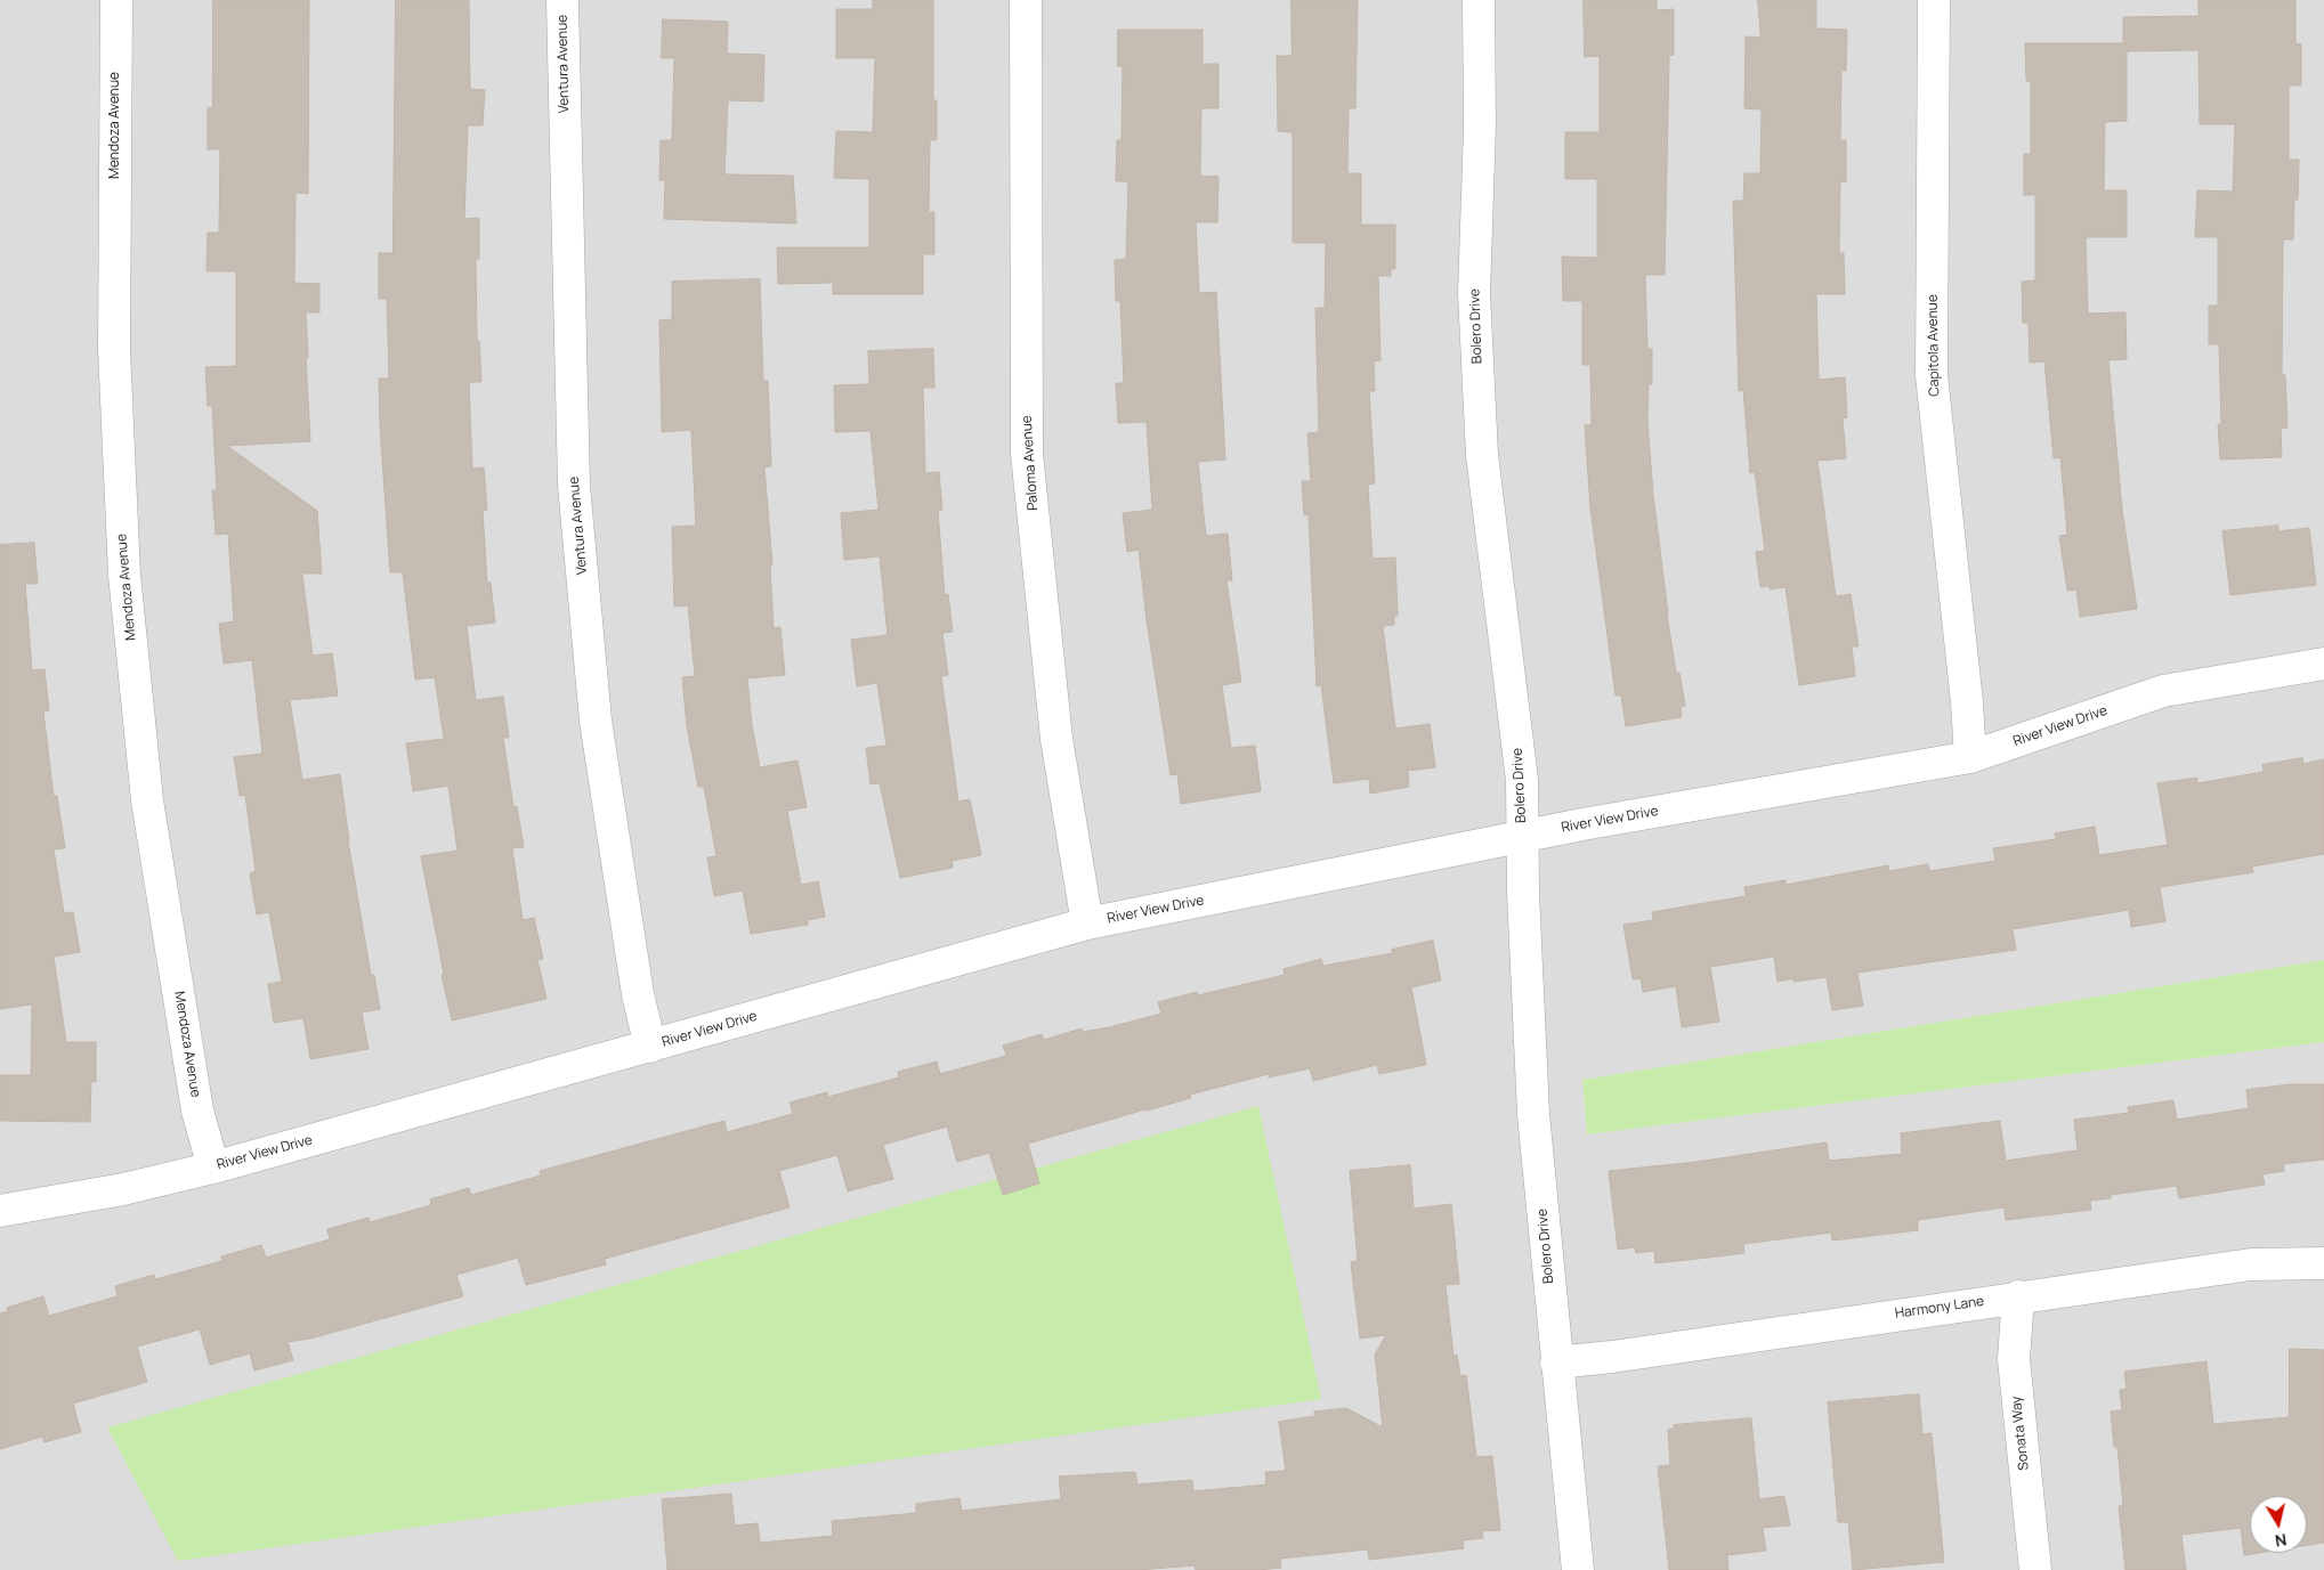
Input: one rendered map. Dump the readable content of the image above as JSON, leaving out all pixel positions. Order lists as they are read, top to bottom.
{
  "streets": {
    "street": [
      "Ventura Avenue",
      "Mendoza Avenue",
      "Bolero Drive",
      "Capitola Avenue",
      "Paloma Avenue",
      "River View Drive",
      "Harmony Lane",
      "Sonata Way"
    ]
  },
  "crossings": [
    ["Ventura Avenue", "River View Drive"],
    ["Mendoza Avenue", "River View Drive"],
    ["Bolero Drive", "River View Drive"],
    ["Bolero Drive", "Harmony Lane"],
    ["Capitola Avenue", "River View Drive"],
    ["Paloma Avenue", "River View Drive"],
    ["Harmony Lane", "Sonata Way"]
  ],
  "north": "bottom"
}
